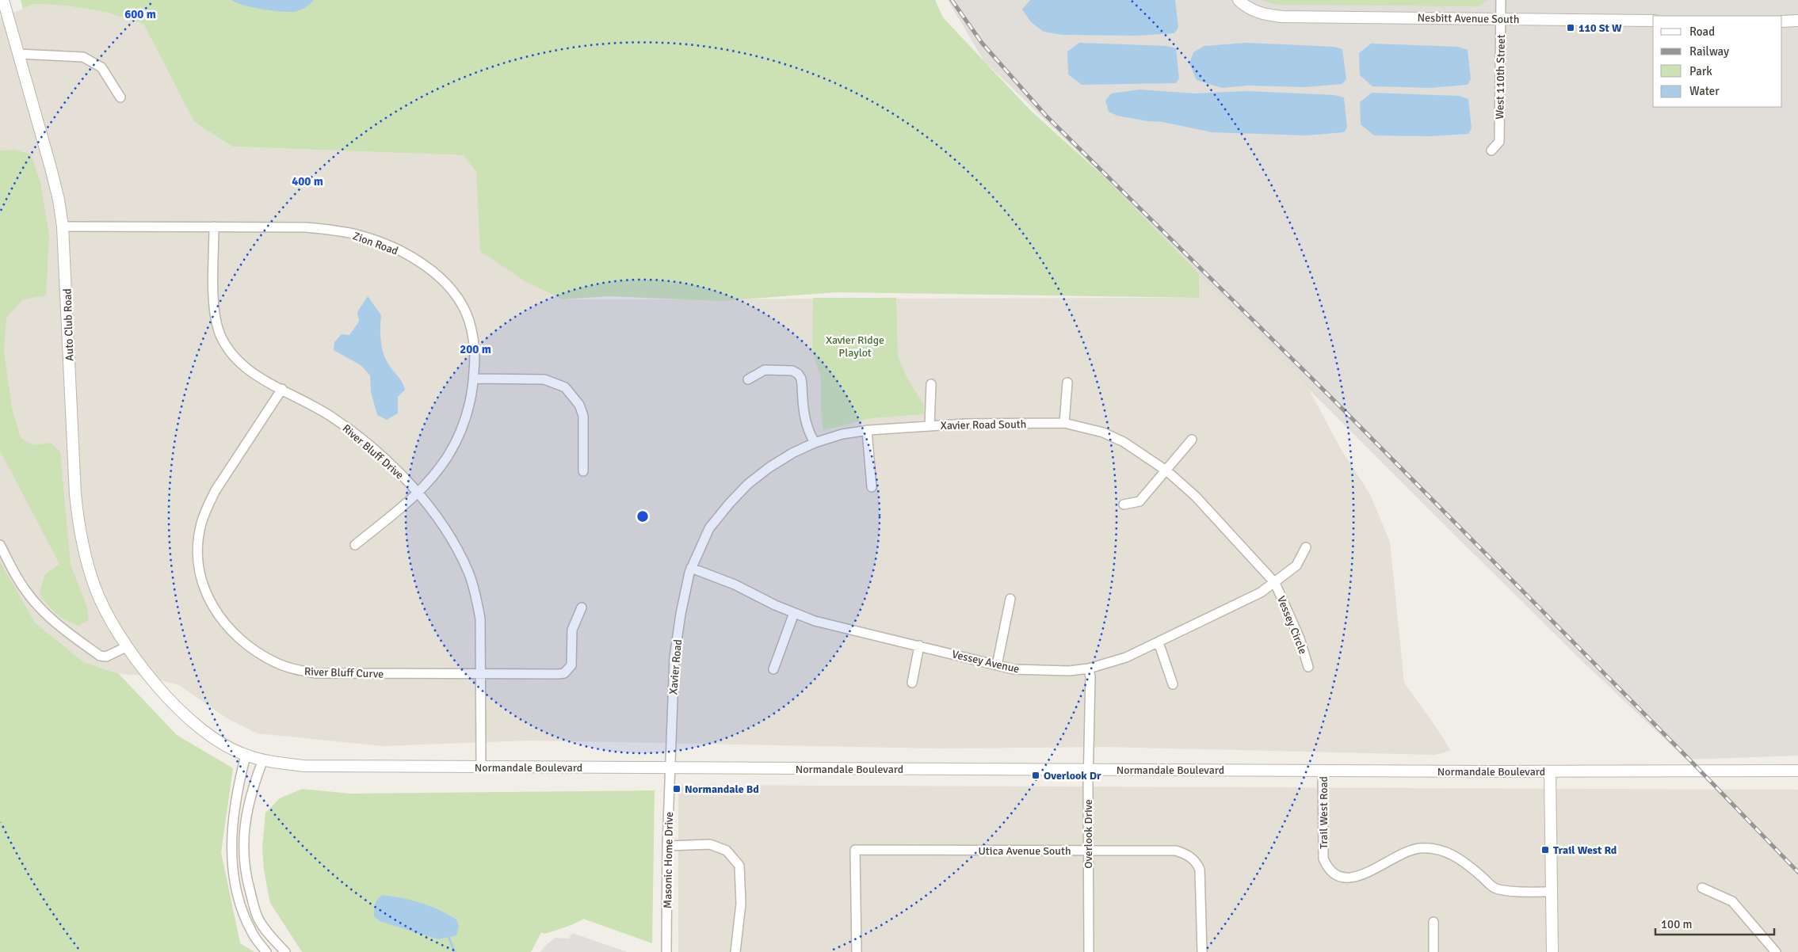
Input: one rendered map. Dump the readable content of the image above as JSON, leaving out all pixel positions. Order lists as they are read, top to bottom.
{
  "streets": {
    "street": [
      "Nesbitt Avenue South",
      "West 110th Street",
      "Zion Road",
      "Auto Club Road",
      "Xavier Road South",
      "River Bluff Drive",
      "Vessey Circle",
      "Vessey Avenue",
      "Xavier Road",
      "River Bluff Curve",
      "Normandale Boulevard",
      "Trail West Road",
      "Overlook Drive",
      "Utica Avenue South",
      "Masonic Home Drive"
    ]
  },
  "crossings": [
    ["Nesbitt Avenue South", "West 110th Street"],
    ["Zion Road", "Auto Club Road"],
    ["Zion Road", "River Bluff Drive"],
    ["Auto Club Road", "Normandale Boulevard"],
    ["Xavier Road South", "Vessey Circle"],
    ["Xavier Road South", "Vessey Avenue"],
    ["Xavier Road South", "Xavier Road"],
    ["River Bluff Drive", "River Bluff Curve"],
    ["River Bluff Drive", "Normandale Boulevard"],
    ["Vessey Circle", "Vessey Avenue"],
    ["Vessey Avenue", "Xavier Road"],
    ["Vessey Avenue", "Overlook Drive"],
    ["Xavier Road", "Normandale Boulevard"],
    ["Xavier Road", "Masonic Home Drive"],
    ["Normandale Boulevard", "Trail West Road"],
    ["Normandale Boulevard", "Overlook Drive"],
    ["Normandale Boulevard", "Masonic Home Drive"],
    ["Overlook Drive", "Utica Avenue South"]
  ],
  "parks": ["Xavier Ridge Playlot"],
  "places": {
    "transit": [
      "110 St W",
      "Overlook Dr",
      "Normandale Bd",
      "Trail West Rd"
    ]
  },
  "legend": [
    "Road",
    "Railway",
    "Park",
    "Water"
  ],
  "scale_bar": "100 m",
  "rings": ["600 m", "400 m", "200 m"]
}
